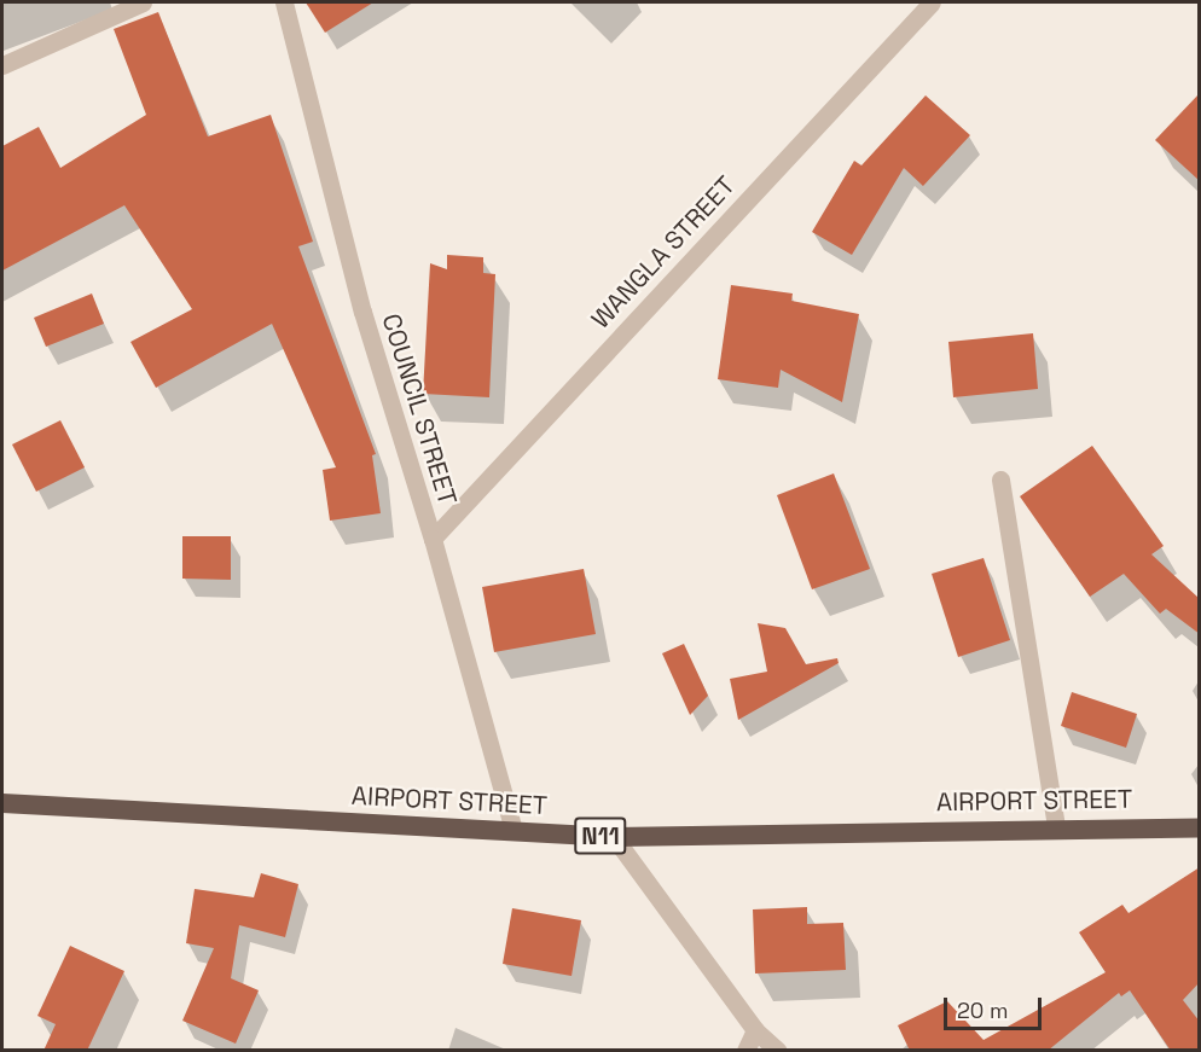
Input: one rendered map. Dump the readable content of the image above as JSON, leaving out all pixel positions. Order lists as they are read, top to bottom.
{
  "streets": {
    "highway": ["AIRPORT STREET", "N11"],
    "street": ["WANGLA STREET", "COUNCIL STREET"]
  },
  "crossings": [
    ["WANGLA STREET", "COUNCIL STREET"],
    ["COUNCIL STREET", "AIRPORT STREET"]
  ],
  "scale_bar": "20 m"
}
